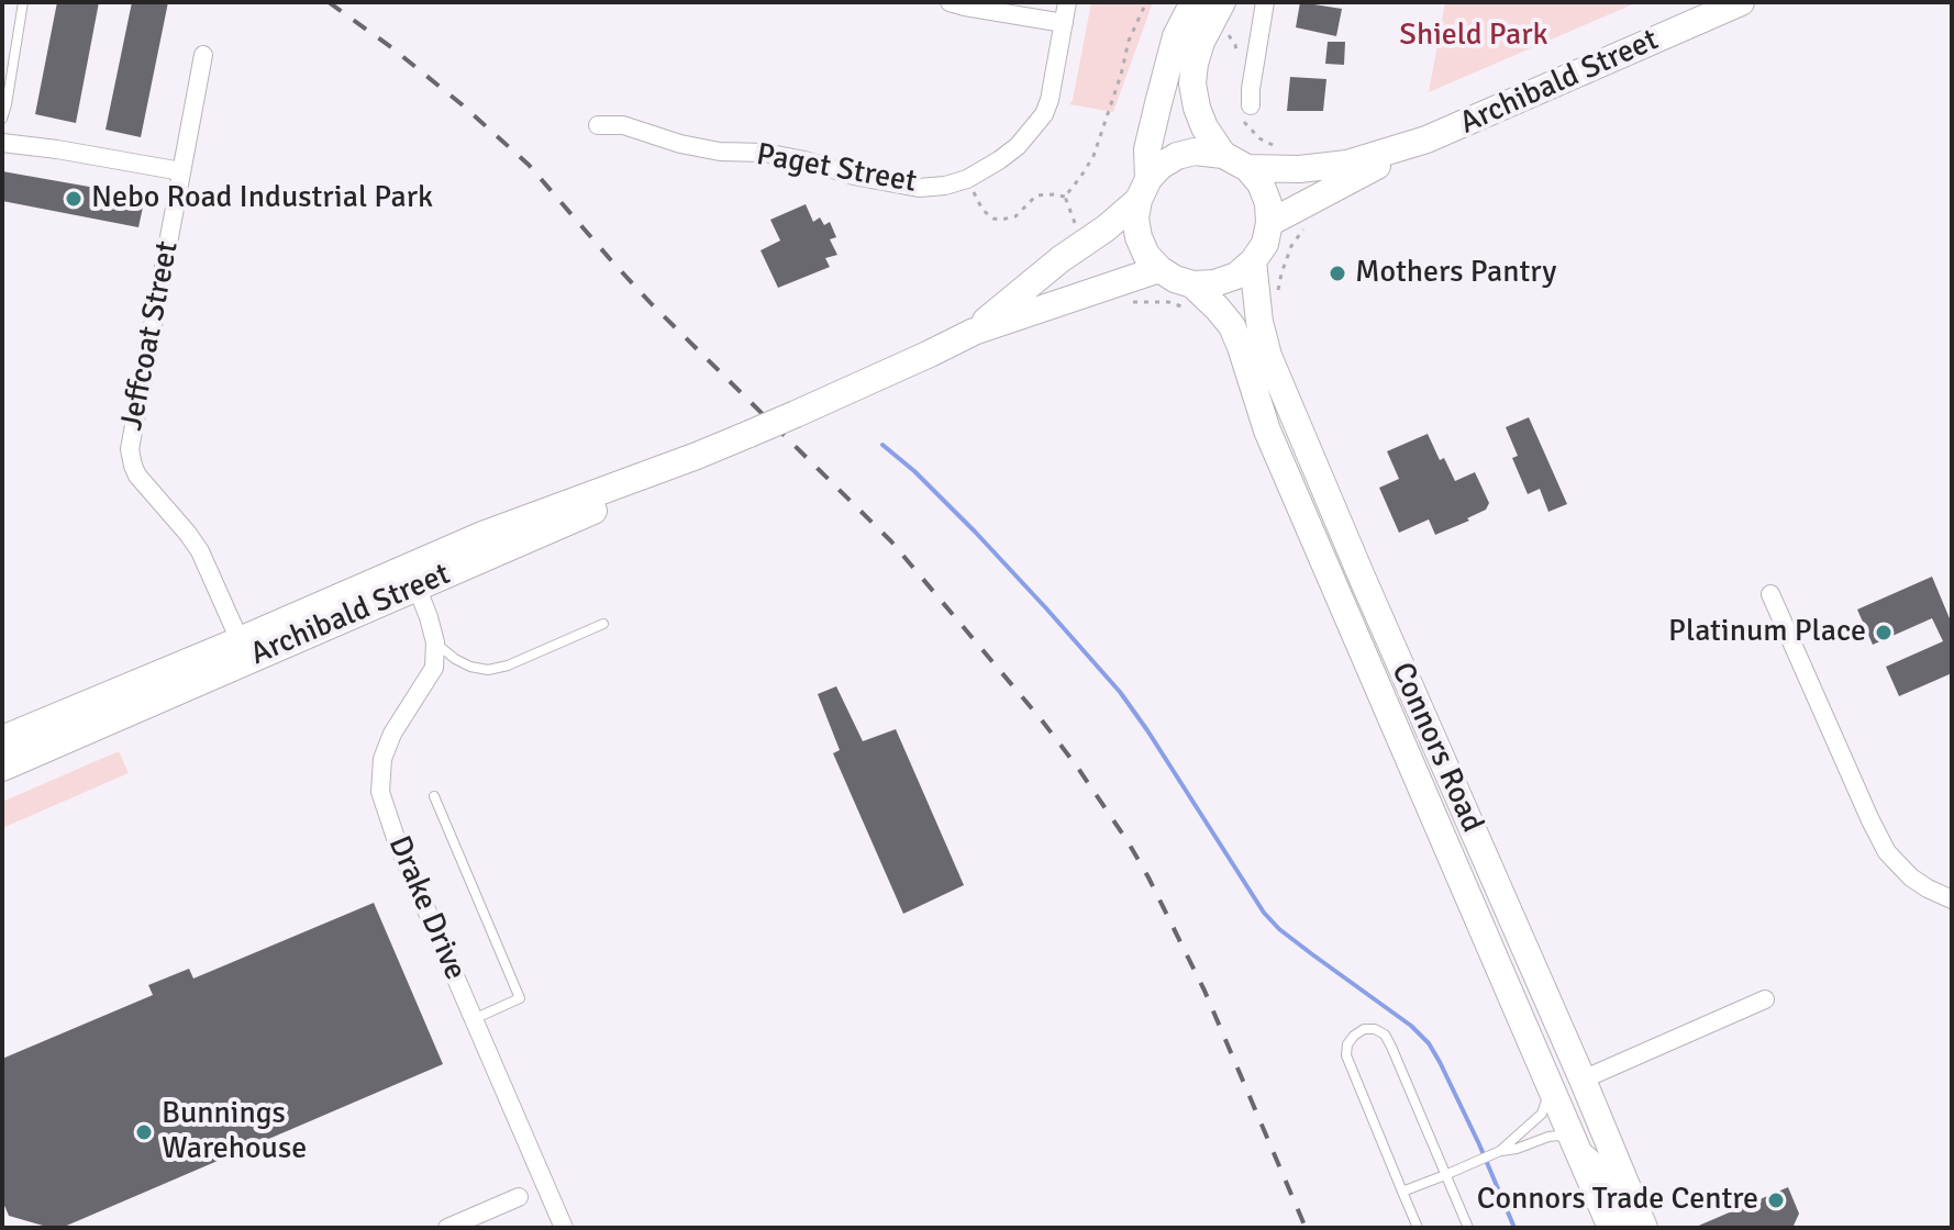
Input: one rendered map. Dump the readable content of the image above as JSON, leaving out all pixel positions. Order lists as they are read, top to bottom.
{
  "streets": {
    "street": [
      "Archibald Street",
      "Paget Street",
      "Jeffcoat Street",
      "Connors Road",
      "Drake Drive"
    ]
  },
  "crossings": [
    ["Archibald Street", "Jeffcoat Street"],
    ["Archibald Street", "Connors Road"]
  ],
  "parks": ["Shield Park"],
  "places": [
    "Nebo Road Industrial Park",
    "Mothers Pantry",
    "Platinum Place",
    "Bunnings Warehouse",
    "Connors Trade Centre"
  ]
}
